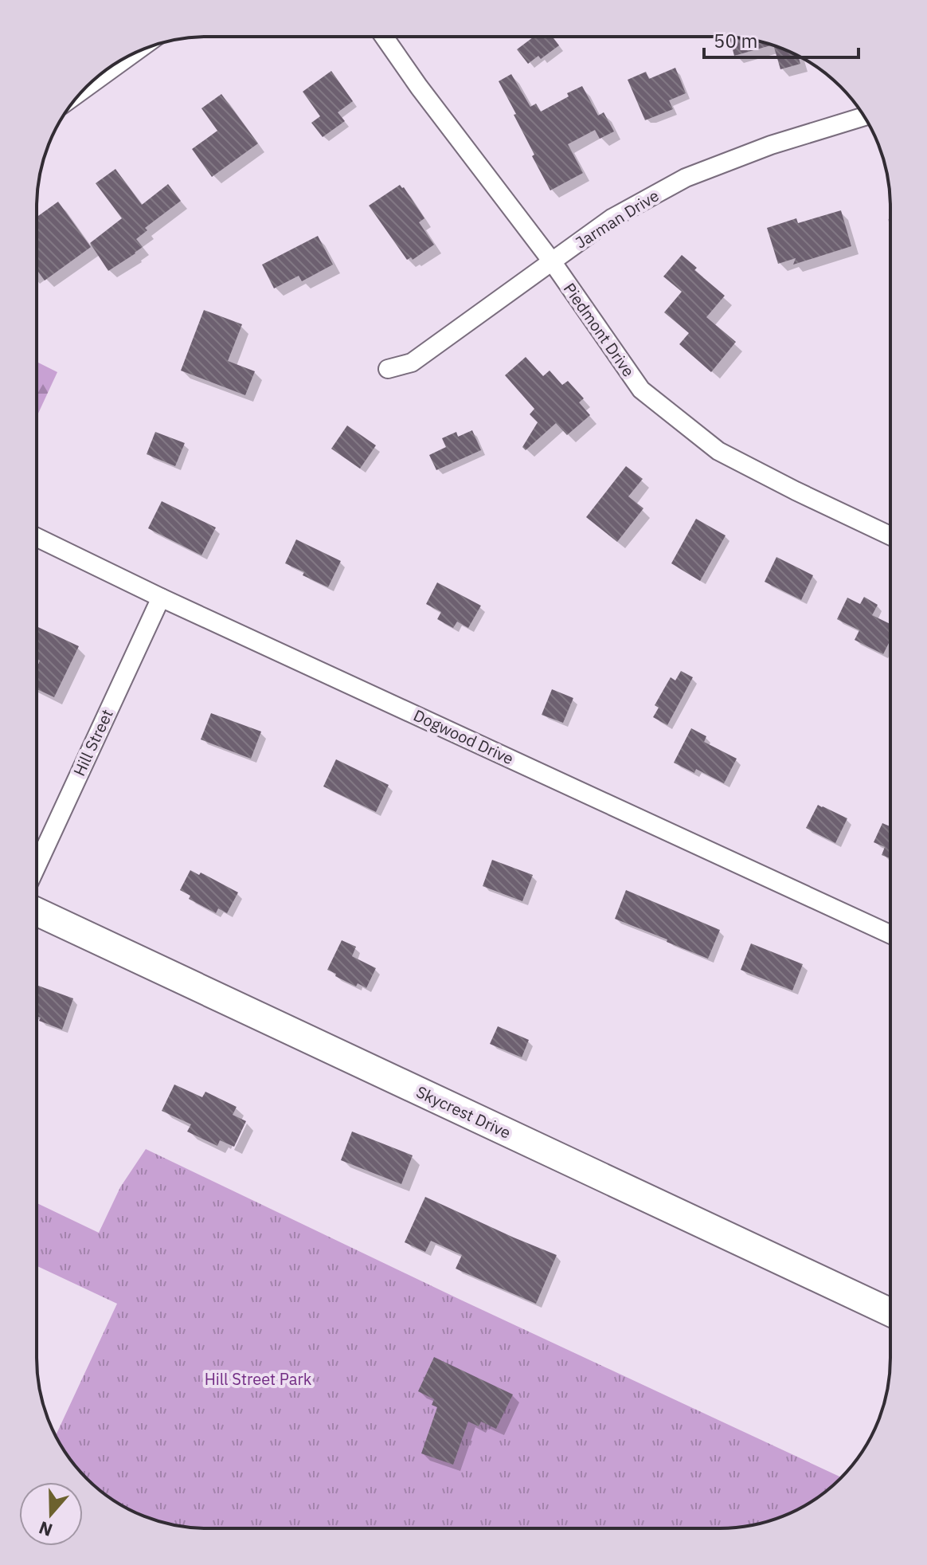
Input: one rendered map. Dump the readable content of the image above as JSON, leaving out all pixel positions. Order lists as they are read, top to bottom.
{
  "streets": {
    "main road": ["Skycrest Drive"],
    "street": [
      "Jarman Drive",
      "Piedmont Drive",
      "Dogwood Drive",
      "Hill Street"
    ]
  },
  "crossings": [
    ["Jarman Drive", "Piedmont Drive"],
    ["Dogwood Drive", "Hill Street"]
  ],
  "parks": ["Hill Street Park"],
  "scale_bar": "50 m",
  "north": "bottom"
}
